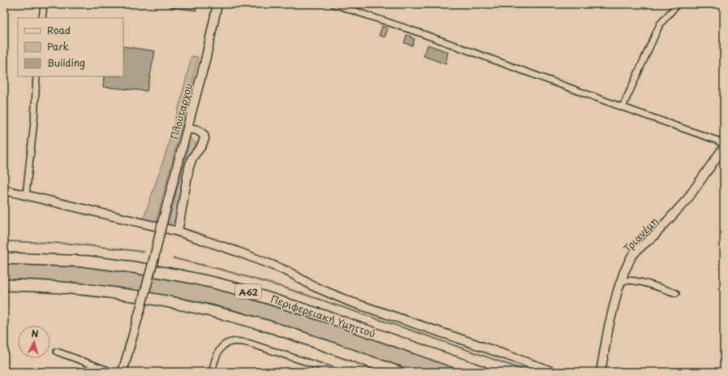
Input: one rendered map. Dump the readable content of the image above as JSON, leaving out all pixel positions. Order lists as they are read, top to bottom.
{
  "streets": {
    "highway": ["Α62", "Περιφερειακή Υμηττού"],
    "street": ["Πλούταρχου", "Τριανέμη"]
  },
  "legend": ["Road", "Park", "Building"],
  "north": "top"
}
